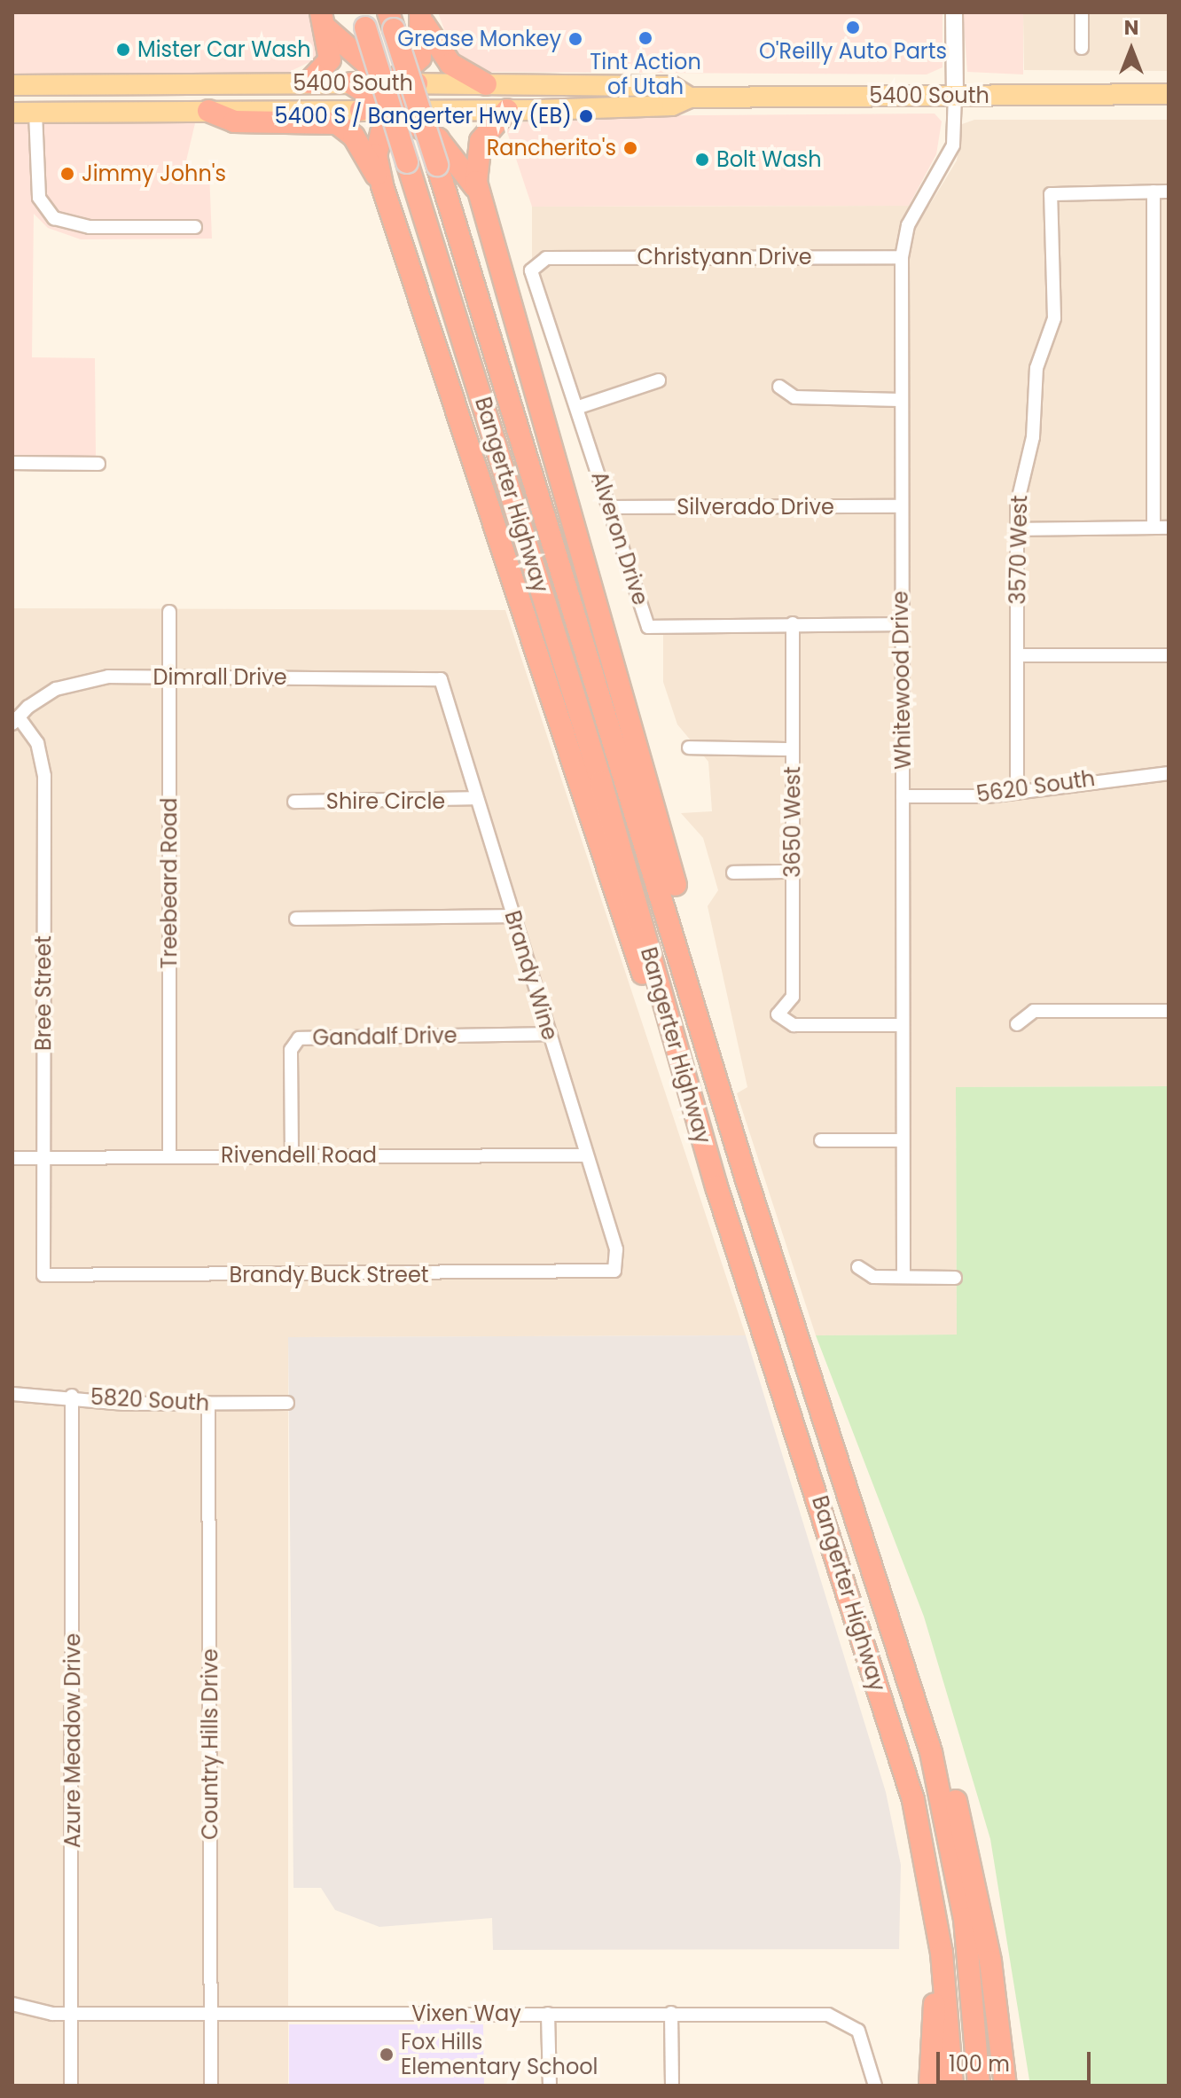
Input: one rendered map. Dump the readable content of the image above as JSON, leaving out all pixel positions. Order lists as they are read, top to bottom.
{
  "streets": {
    "highway": ["Bangerter Highway"],
    "main road": ["5400 South"],
    "street": [
      "Christyann Drive",
      "Silverado Drive",
      "Alveron Drive",
      "3570 West",
      "Dimrall Drive",
      "Whitewood Drive",
      "5620 South",
      "Shire Circle",
      "3650 West",
      "Treebeard Road",
      "Brandy Wine",
      "Bree Street",
      "Gandalf Drive",
      "Rivendell Road",
      "Brandy Buck Street",
      "5820 South",
      "Azure Meadow Drive",
      "Country Hills Drive",
      "Vixen Way"
    ]
  },
  "crossings": [
    ["5400 South", "Whitewood Drive"],
    ["Christyann Drive", "Alveron Drive"],
    ["Christyann Drive", "Whitewood Drive"],
    ["Silverado Drive", "Alveron Drive"],
    ["Silverado Drive", "Whitewood Drive"],
    ["Alveron Drive", "Whitewood Drive"],
    ["Alveron Drive", "3650 West"],
    ["3570 West", "5620 South"],
    ["Dimrall Drive", "Treebeard Road"],
    ["Dimrall Drive", "Brandy Wine"],
    ["Dimrall Drive", "Bree Street"],
    ["Whitewood Drive", "5620 South"],
    ["Whitewood Drive", "3650 West"],
    ["Shire Circle", "Brandy Wine"],
    ["Treebeard Road", "Rivendell Road"],
    ["Brandy Wine", "Gandalf Drive"],
    ["Brandy Wine", "Rivendell Road"],
    ["Brandy Wine", "Brandy Buck Street"],
    ["Bree Street", "Rivendell Road"],
    ["Bree Street", "Brandy Buck Street"],
    ["Gandalf Drive", "Rivendell Road"],
    ["5820 South", "Azure Meadow Drive"],
    ["5820 South", "Country Hills Drive"],
    ["Azure Meadow Drive", "Vixen Way"],
    ["Country Hills Drive", "Vixen Way"]
  ],
  "places": [
    "O'Reilly Auto Parts",
    "Tint Action of Utah",
    "Grease Monkey",
    "Mister Car Wash",
    "5400 S / Bangerter Hwy (EB)",
    "Rancherito's",
    "Bolt Wash",
    "Jimmy John's",
    "Fox Hills Elementary School"
  ],
  "scale_bar": "100 m",
  "north": "top"
}
